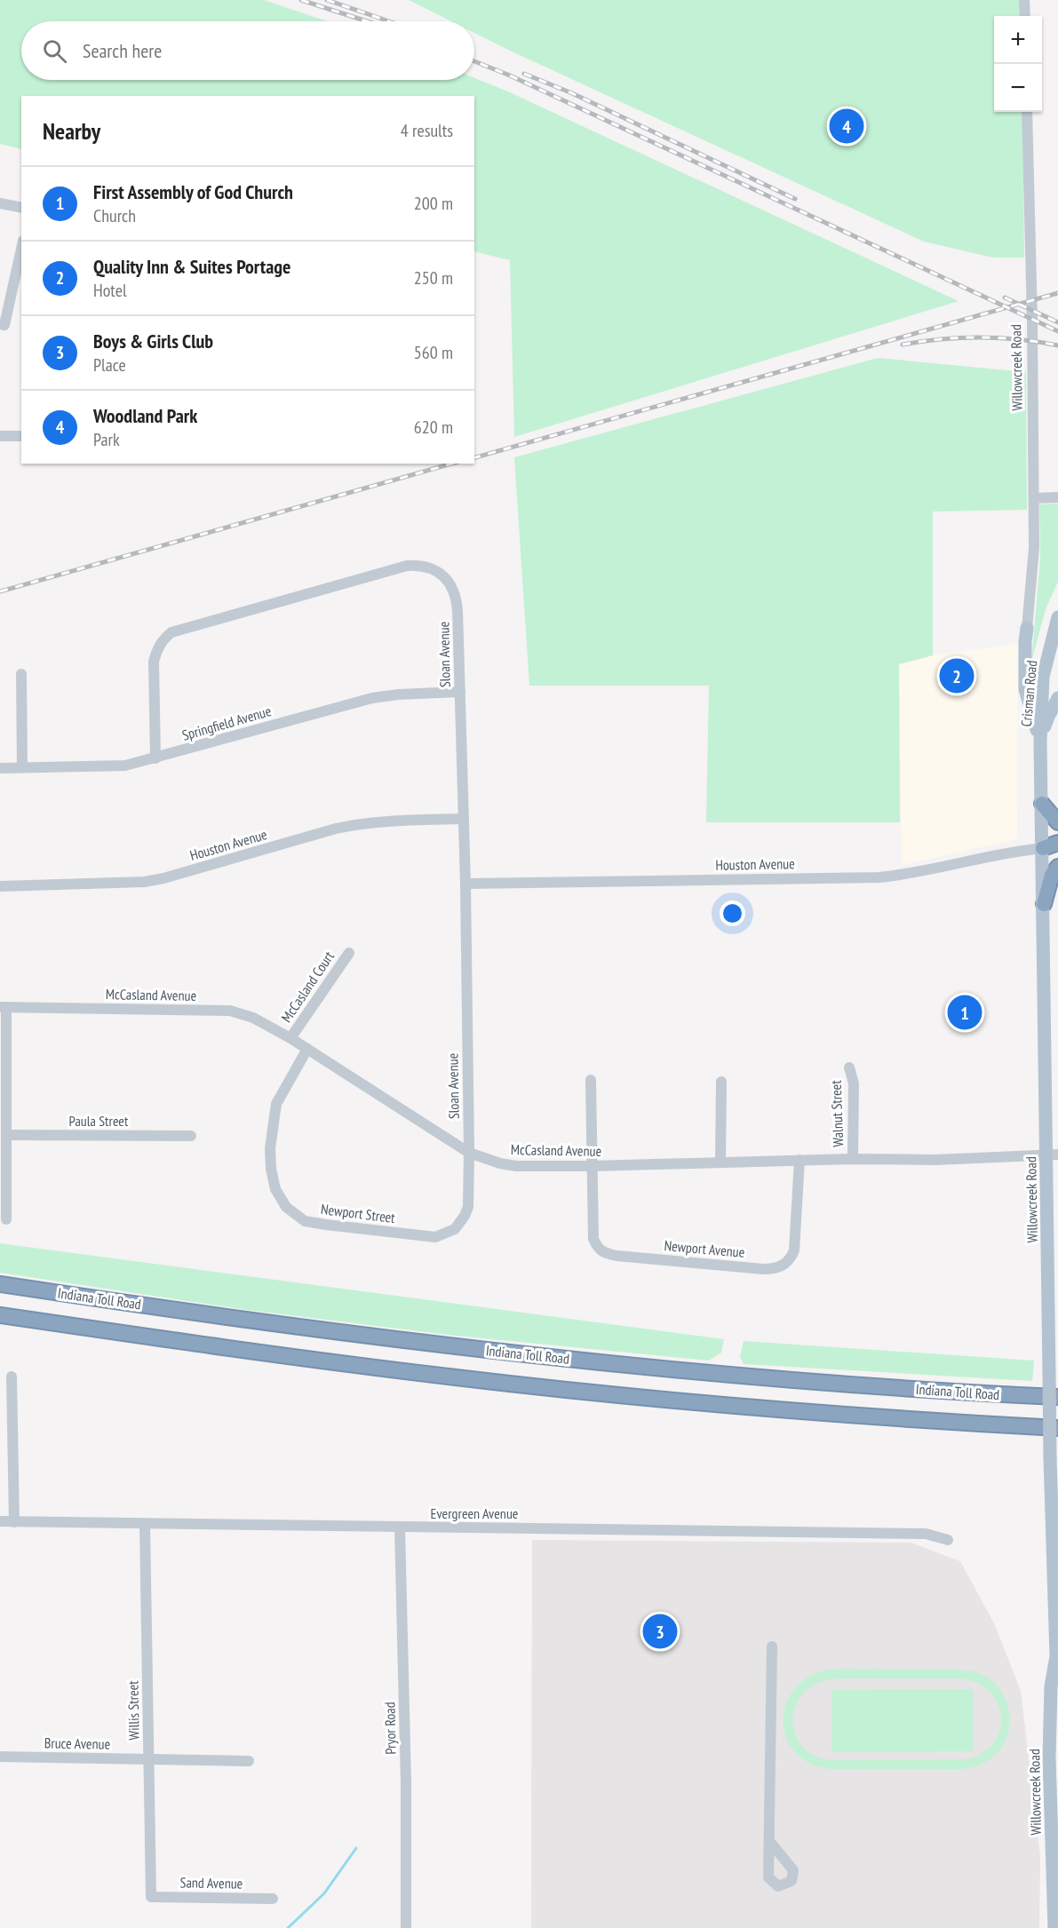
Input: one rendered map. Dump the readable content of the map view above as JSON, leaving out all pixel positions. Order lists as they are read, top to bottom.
{
  "streets": {
    "highway": ["Indiana Toll Road"],
    "main road": ["Willowcreek Road", "Crisman Road"],
    "street": [
      "Sloan Avenue",
      "Springfield Avenue",
      "Houston Avenue",
      "McCasland Court",
      "McCasland Avenue",
      "Walnut Street",
      "Paula Street",
      "Newport Street",
      "Newport Avenue",
      "Evergreen Avenue",
      "Willis Street",
      "Pryor Road",
      "Bruce Avenue",
      "Sand Avenue"
    ]
  },
  "crossings": [
    ["Willowcreek Road", "Crisman Road"],
    ["Willowcreek Road", "Houston Avenue"],
    ["Willowcreek Road", "McCasland Avenue"],
    ["Sloan Avenue", "Springfield Avenue"],
    ["Sloan Avenue", "Houston Avenue"],
    ["Sloan Avenue", "McCasland Avenue"],
    ["Sloan Avenue", "Newport Street"],
    ["McCasland Court", "McCasland Avenue"],
    ["McCasland Avenue", "Walnut Street"],
    ["McCasland Avenue", "Newport Street"],
    ["McCasland Avenue", "Newport Avenue"],
    ["Evergreen Avenue", "Willis Street"],
    ["Evergreen Avenue", "Pryor Road"],
    ["Willis Street", "Bruce Avenue"],
    ["Willis Street", "Sand Avenue"]
  ],
  "page": {
    "map_buttons": ["+", "−"],
    "search": "Search here",
    "heading": ["Nearby", "4 results"],
    "pins": [
      "4",
      "2",
      "1",
      "3"
    ],
    "list": [
      {
        "mark": "1",
        "name": "First Assembly of God Church",
        "note": "Church",
        "value": "200 m"
      },
      {
        "mark": "2",
        "name": "Quality Inn & Suites Portage",
        "note": "Hotel",
        "value": "250 m"
      },
      {
        "mark": "3",
        "name": "Boys & Girls Club",
        "note": "Place",
        "value": "560 m"
      },
      {
        "mark": "4",
        "name": "Woodland Park",
        "note": "Park",
        "value": "620 m"
      }
    ]
  }
}
